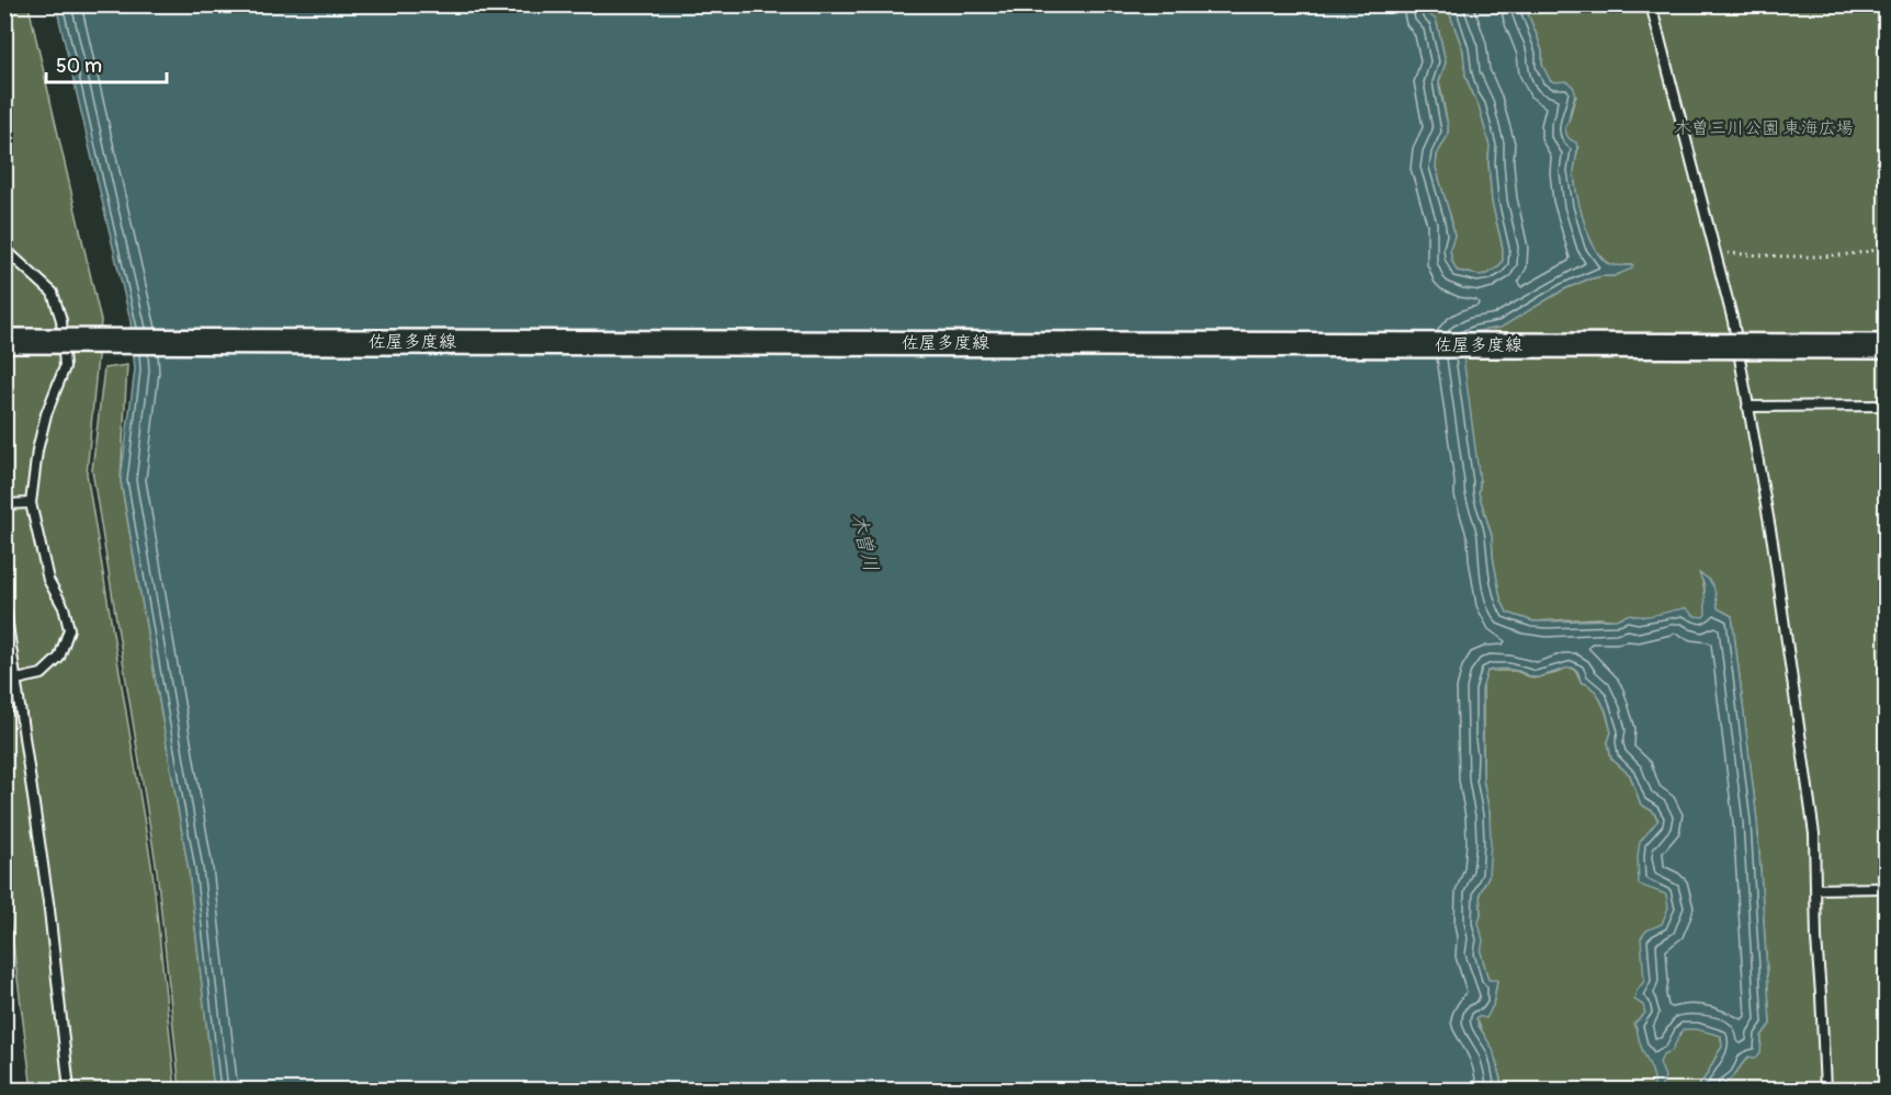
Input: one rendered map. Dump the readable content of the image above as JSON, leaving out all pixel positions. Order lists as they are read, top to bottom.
{
  "streets": {
    "main road": ["佐屋多度線"]
  },
  "water": ["木曽川"],
  "parks": ["木曽三川公園 東海広場"],
  "scale_bar": "50 m"
}
